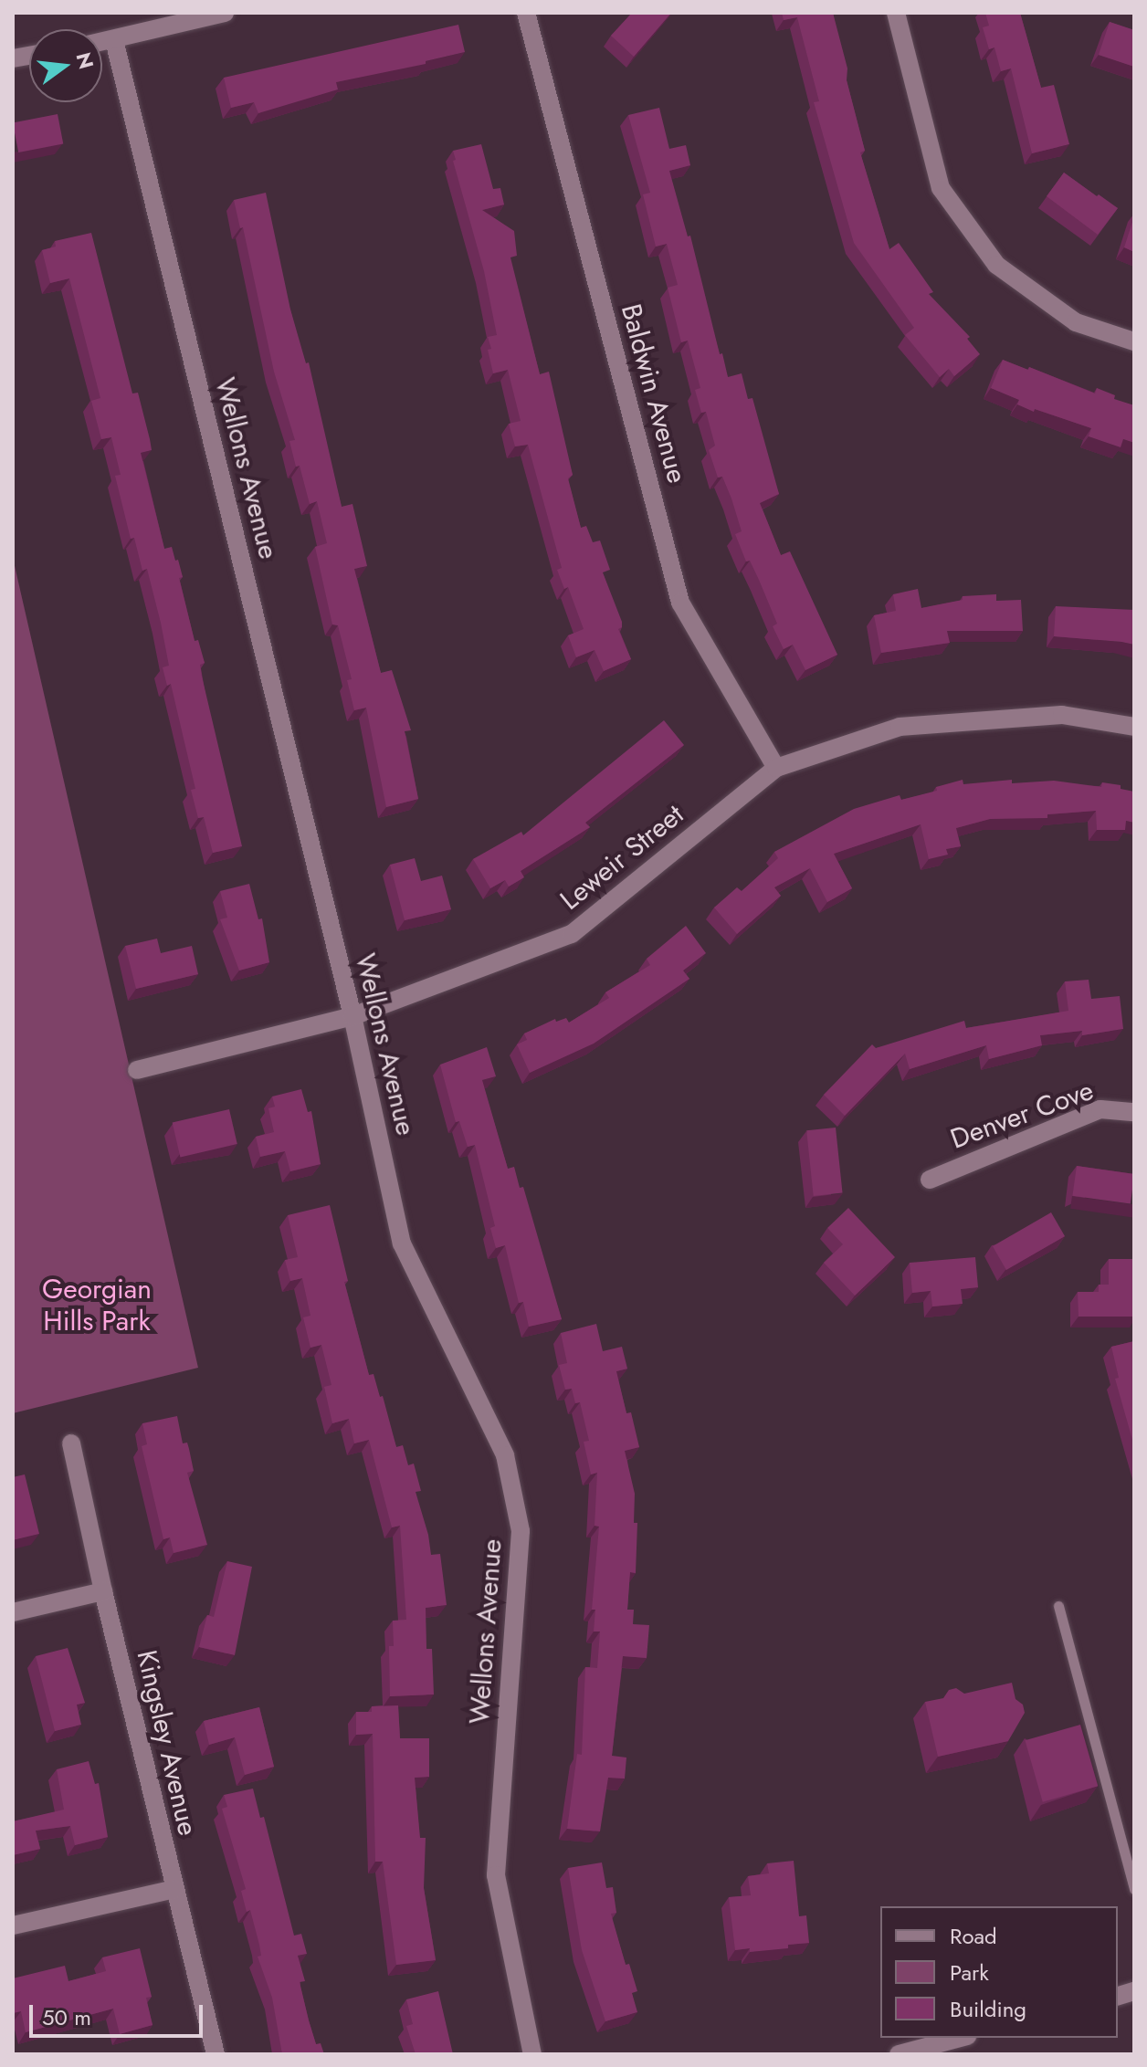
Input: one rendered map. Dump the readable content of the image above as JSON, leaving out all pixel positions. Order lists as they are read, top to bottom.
{
  "streets": {
    "street": [
      "Baldwin Avenue",
      "Wellons Avenue",
      "Leweir Street",
      "Denver Cove",
      "Kingsley Avenue"
    ]
  },
  "crossings": [
    ["Baldwin Avenue", "Leweir Street"],
    ["Wellons Avenue", "Leweir Street"]
  ],
  "parks": ["Georgian Hills Park"],
  "legend": ["Road", "Park", "Building"],
  "scale_bar": "50 m",
  "north": "right"
}
